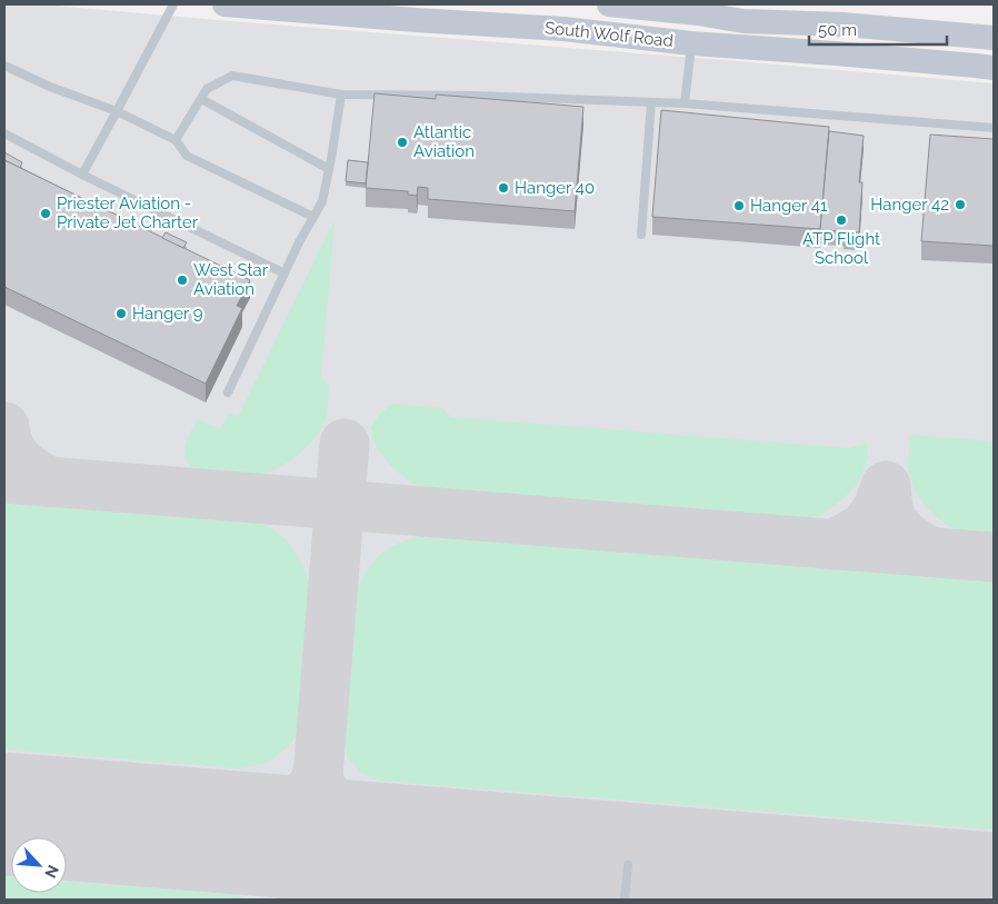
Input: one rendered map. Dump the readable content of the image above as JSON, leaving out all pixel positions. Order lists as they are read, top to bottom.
{
  "streets": {
    "main road": ["South Wolf Road"]
  },
  "places": [
    "Atlantic Aviation",
    "Hanger 40",
    "Hanger 42",
    "Hanger 41",
    "Priester Aviation - Private Jet Charter",
    "ATP Flight School",
    "West Star Aviation",
    "Hanger 9"
  ],
  "scale_bar": "50 m",
  "north": "bottom right"
}
